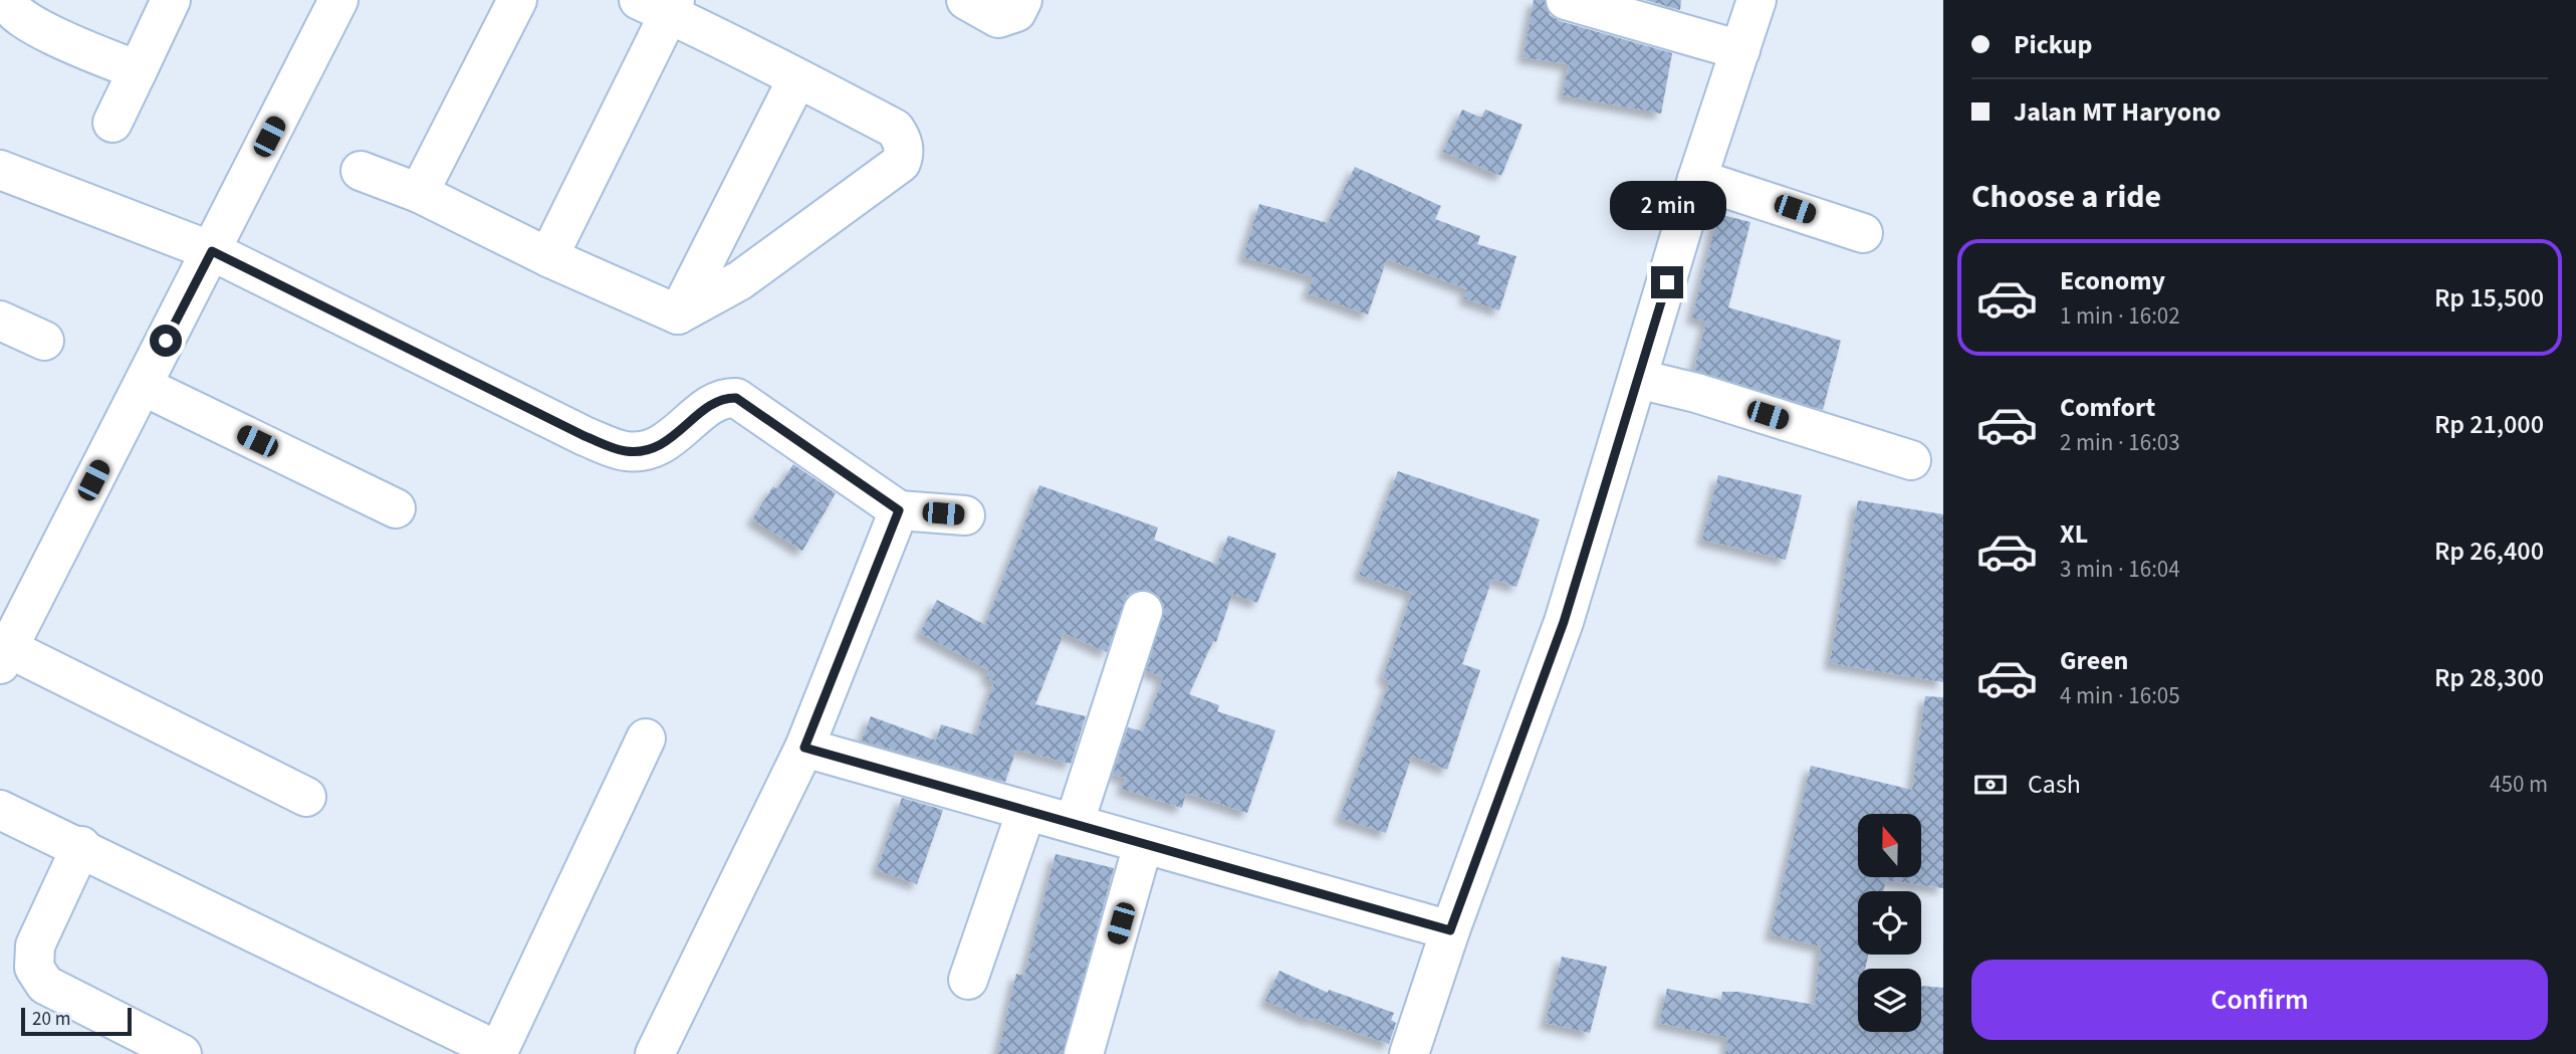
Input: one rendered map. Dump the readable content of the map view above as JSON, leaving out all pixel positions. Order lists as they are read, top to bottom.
{
  "scale_bar": "20 m",
  "north": "top",
  "page": {
    "banner": ["Pickup", "Jalan MT Haryono"],
    "heading": "Choose a ride",
    "bubble": "2 min",
    "list": [
      {
        "name": "Economy",
        "note": "1 min · 16:02",
        "value": "Rp 15,500"
      },
      {
        "name": "Comfort",
        "note": "2 min · 16:03",
        "value": "Rp 21,000"
      },
      {
        "name": "XL",
        "note": "3 min · 16:04",
        "value": "Rp 26,400"
      },
      {
        "name": "Green",
        "note": "4 min · 16:05",
        "value": "Rp 28,300"
      }
    ],
    "pay": ["Cash", "450 m"],
    "buttons": "Confirm",
    "scale": "20 m"
  }
}
